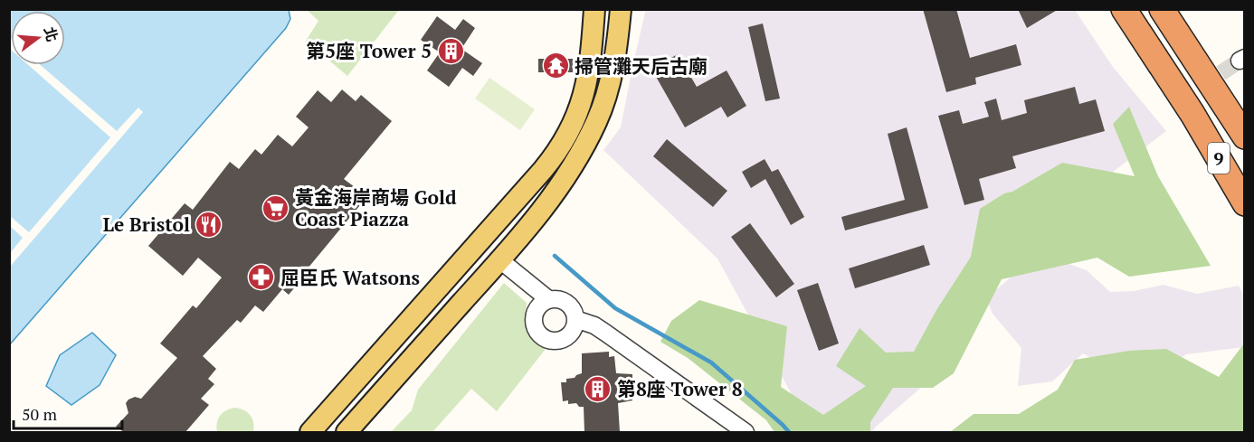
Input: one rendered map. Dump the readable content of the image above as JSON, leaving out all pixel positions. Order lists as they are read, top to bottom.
{
  "streets": {
    "highway": ["9"]
  },
  "places": {
    "building": ["第5座 Tower 5", "第8座 Tower 8"],
    "temple": ["掃管灘天后古廟"],
    "supermarket": ["黃金海岸商場 Gold Coast Piazza"],
    "restaurant": ["Le Bristol"],
    "pharmacy": ["屈臣氏 Watsons"]
  },
  "scale_bar": "50 m",
  "north": "right"
}
